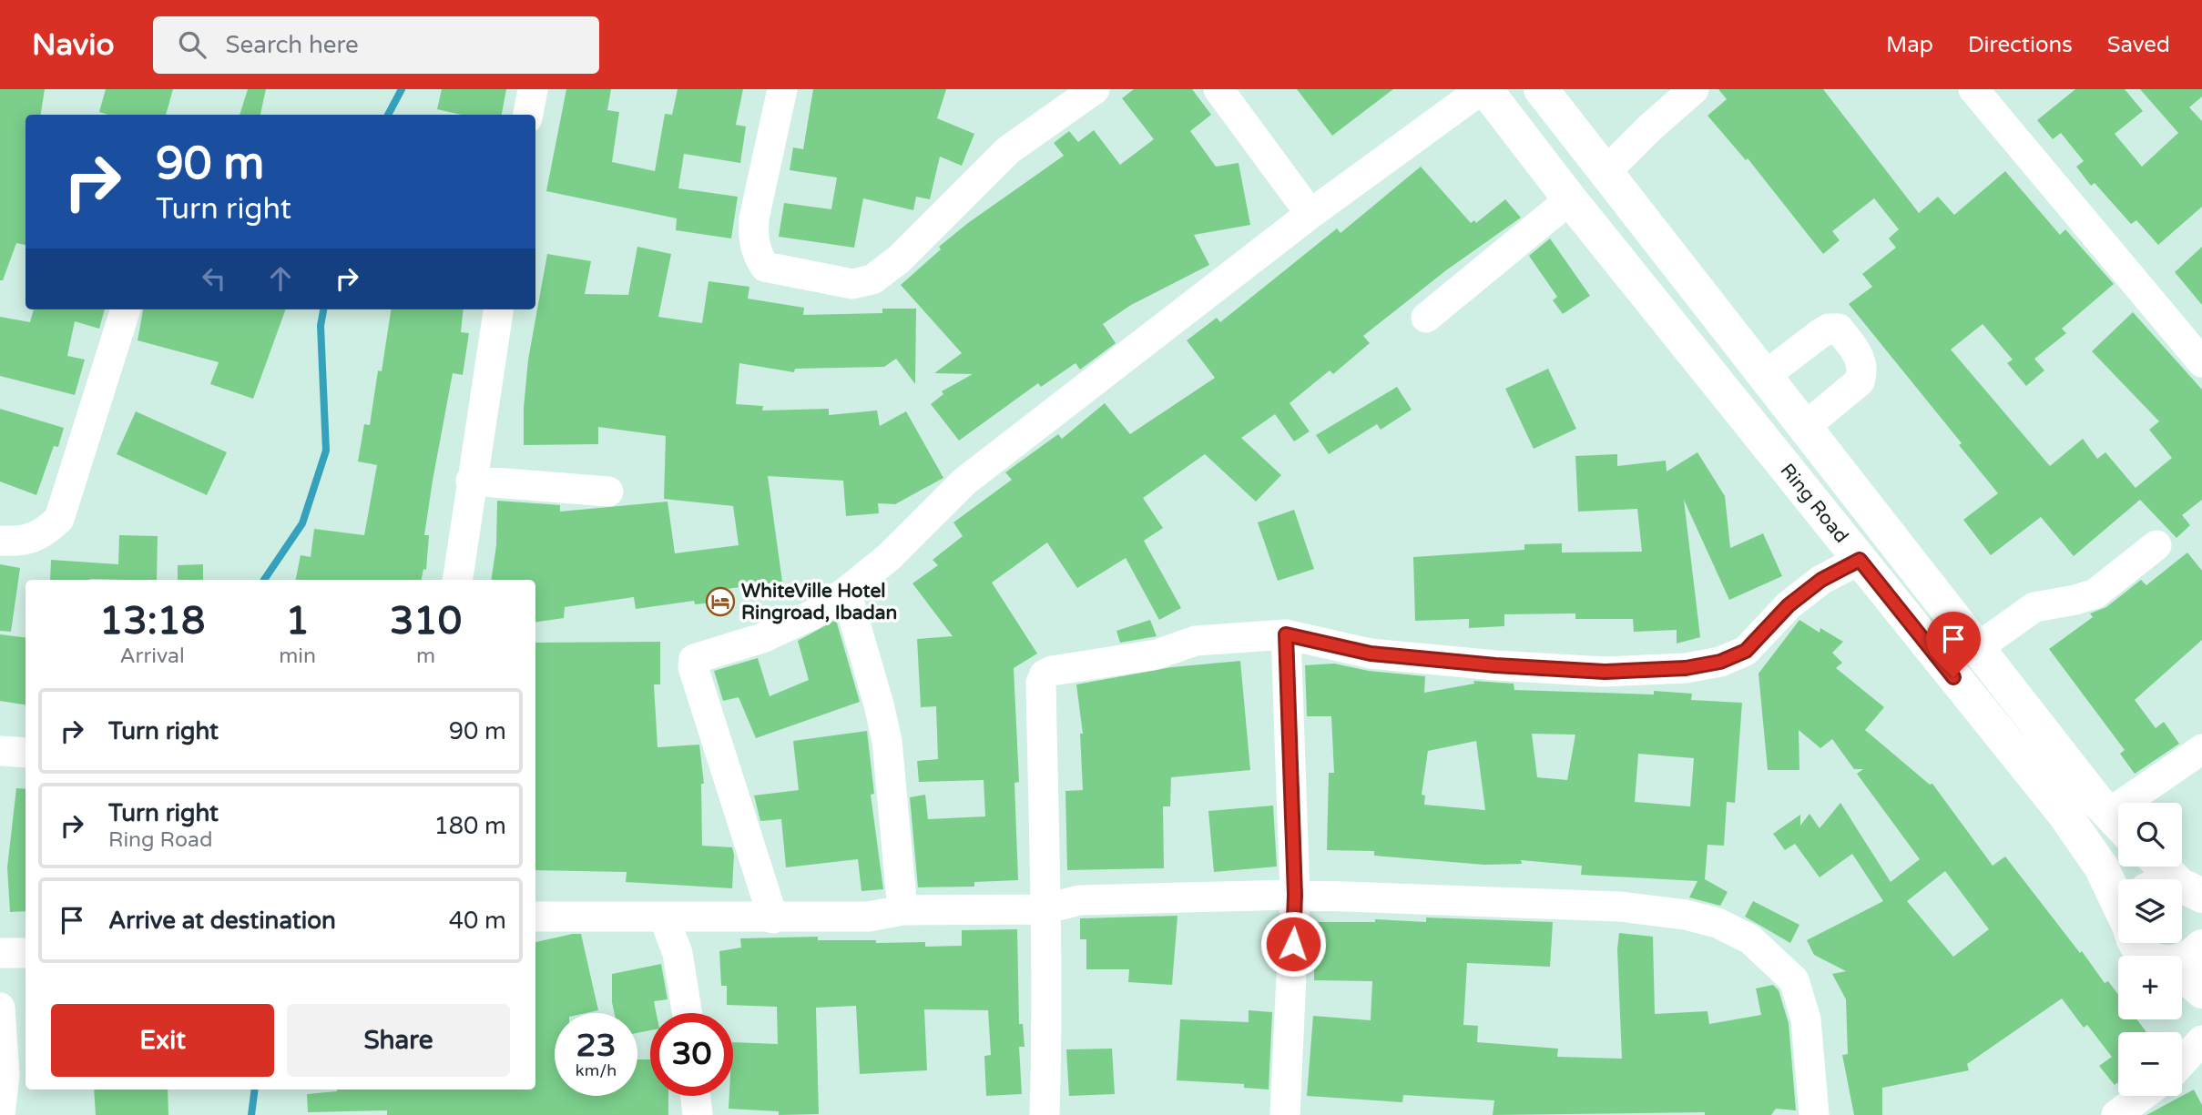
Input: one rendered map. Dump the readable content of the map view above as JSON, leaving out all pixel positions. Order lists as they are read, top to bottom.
{
  "streets": {
    "main road": ["Ring Road"]
  },
  "places": {
    "hotel": ["WhiteVille Hotel Ringroad, Ibadan"]
  },
  "page": {
    "header": "Navio",
    "search": "Search here",
    "nav": ["Map", "Directions", "Saved"],
    "turn": ["90 m", "Turn right"],
    "eta": [
      "13:18",
      "Arrival",
      "1",
      "min",
      "310",
      "m"
    ],
    "list": [
      {
        "name": "Turn right",
        "value": "90 m"
      },
      {
        "name": "Turn right",
        "note": "Ring Road",
        "value": "180 m"
      },
      {
        "name": "Arrive at destination",
        "value": "40 m"
      }
    ],
    "map_buttons": ["+", "−"],
    "buttons": ["Exit", "Share"],
    "speed": "23 km/h",
    "limit": "30"
  }
}
